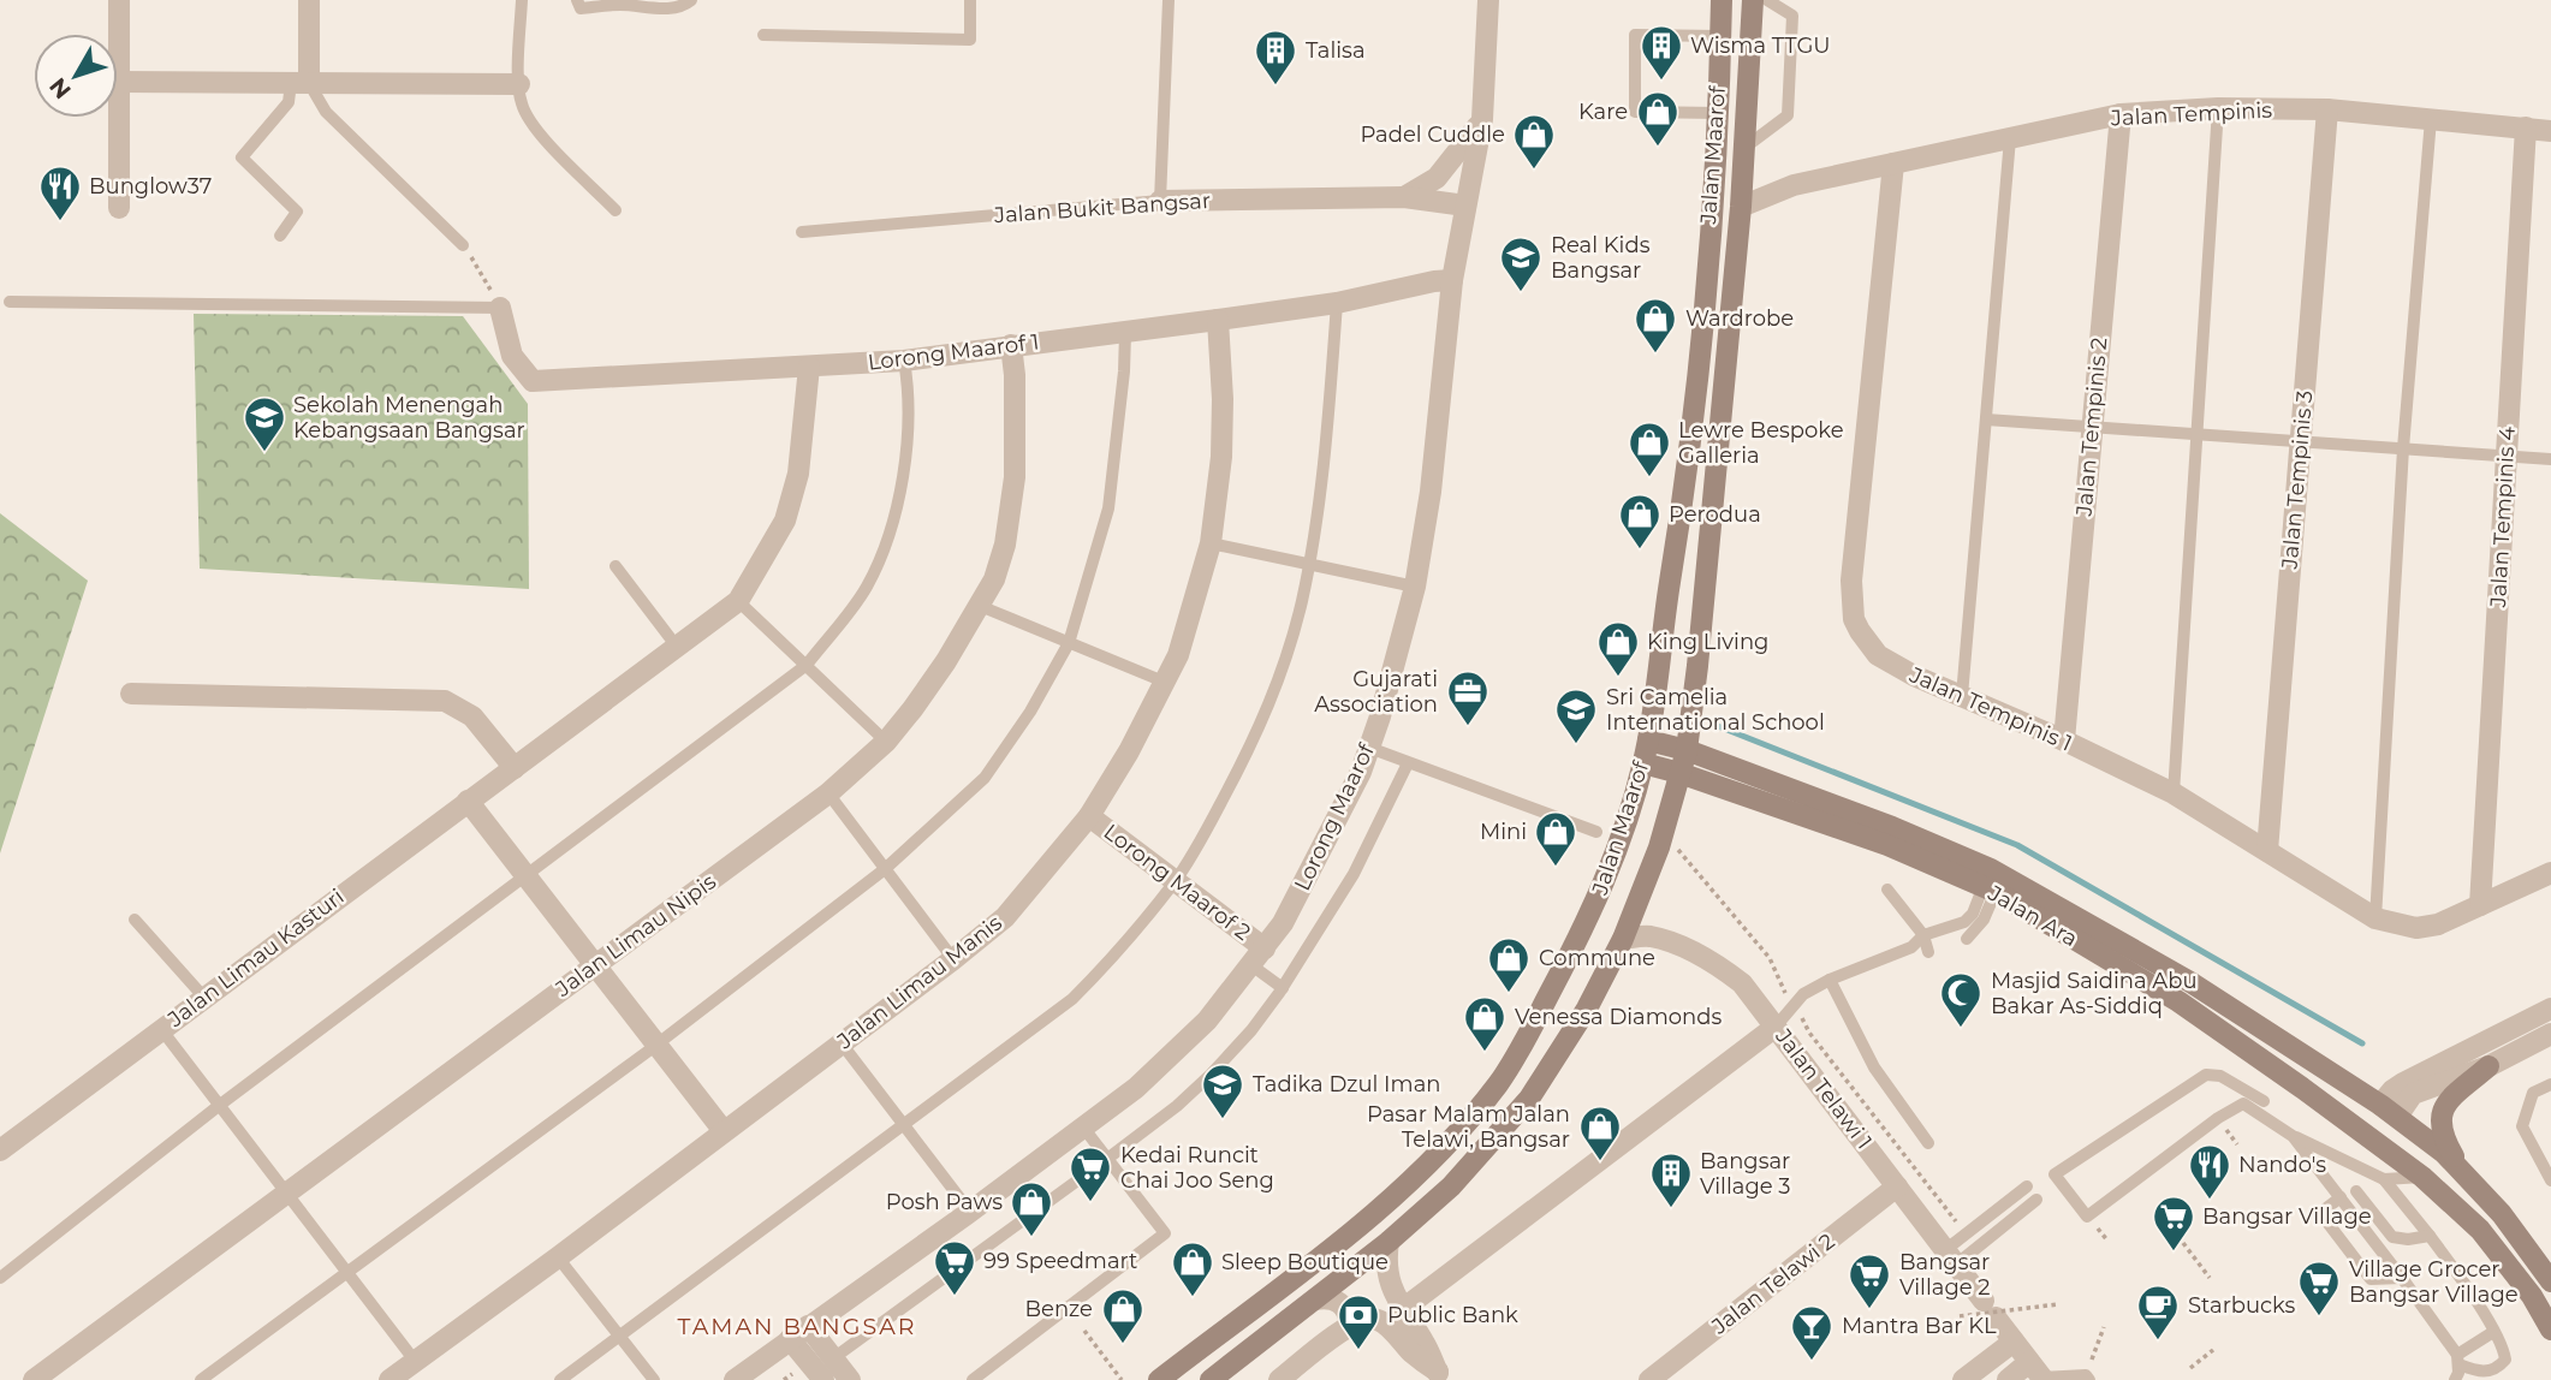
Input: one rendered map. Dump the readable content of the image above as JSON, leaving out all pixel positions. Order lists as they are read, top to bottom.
{
  "streets": {
    "main road": ["Jalan Maarof", "Jalan Ara"],
    "street": [
      "Jalan Tempinis",
      "Jalan Bukit Bangsar",
      "Lorong Maarof 1",
      "Jalan Tempinis 2",
      "Jalan Tempinis 3",
      "Jalan Tempinis 4",
      "Jalan Tempinis 1",
      "Lorong Maarof",
      "Lorong Maarof 2",
      "Jalan Limau Nipis",
      "Jalan Limau Kasturi",
      "Jalan Limau Manis",
      "Jalan Telawi 1",
      "Jalan Telawi 2"
    ]
  },
  "crossings": [
    ["Jalan Tempinis", "Jalan Maarof"],
    ["Jalan Tempinis", "Jalan Tempinis 2"],
    ["Jalan Tempinis", "Jalan Tempinis 3"],
    ["Jalan Tempinis", "Jalan Tempinis 4"],
    ["Jalan Tempinis", "Jalan Tempinis 1"],
    ["Jalan Maarof", "Jalan Ara"],
    ["Jalan Maarof", "Jalan Telawi 1"],
    ["Jalan Bukit Bangsar", "Lorong Maarof"],
    ["Lorong Maarof 1", "Lorong Maarof"],
    ["Lorong Maarof 1", "Jalan Limau Nipis"],
    ["Lorong Maarof 1", "Jalan Limau Kasturi"],
    ["Lorong Maarof 1", "Jalan Limau Manis"],
    ["Jalan Tempinis 2", "Jalan Tempinis 1"],
    ["Jalan Tempinis 3", "Jalan Tempinis 1"],
    ["Jalan Tempinis 4", "Jalan Tempinis 1"],
    ["Lorong Maarof", "Lorong Maarof 2"],
    ["Lorong Maarof 2", "Jalan Limau Manis"],
    ["Jalan Telawi 1", "Jalan Telawi 2"]
  ],
  "districts": ["TAMAN BANGSAR"],
  "places": {
    "building": ["Wisma TTGU", "Talisa", "Bangsar Village 3"],
    "shop": [
      "Kare",
      "Padel Cuddle",
      "Wardrobe",
      "Lewre Bespoke Galleria",
      "Perodua",
      "King Living",
      "Mini",
      "Commune",
      "Venessa Diamonds",
      "Pasar Malam Jalan Telawi, Bangsar",
      "Posh Paws",
      "Sleep Boutique",
      "Benze"
    ],
    "restaurant": ["Bunglow37", "Nando's"],
    "school or university": [
      "Real Kids Bangsar",
      "Sekolah Menengah Kebangsaan Bangsar",
      "Sri Camelia International School",
      "Tadika Dzul Iman"
    ],
    "office": ["Gujarati Association"],
    "mosque": ["Masjid Saidina Abu Bakar As-Siddiq"],
    "supermarket": [
      "Kedai Runcit Chai Joo Seng",
      "Bangsar Village",
      "99 Speedmart",
      "Bangsar Village 2",
      "Village Grocer Bangsar Village"
    ],
    "cafe": ["Starbucks"],
    "bank": ["Public Bank"],
    "bar": ["Mantra Bar KL"]
  },
  "north": "bottom left"
}
